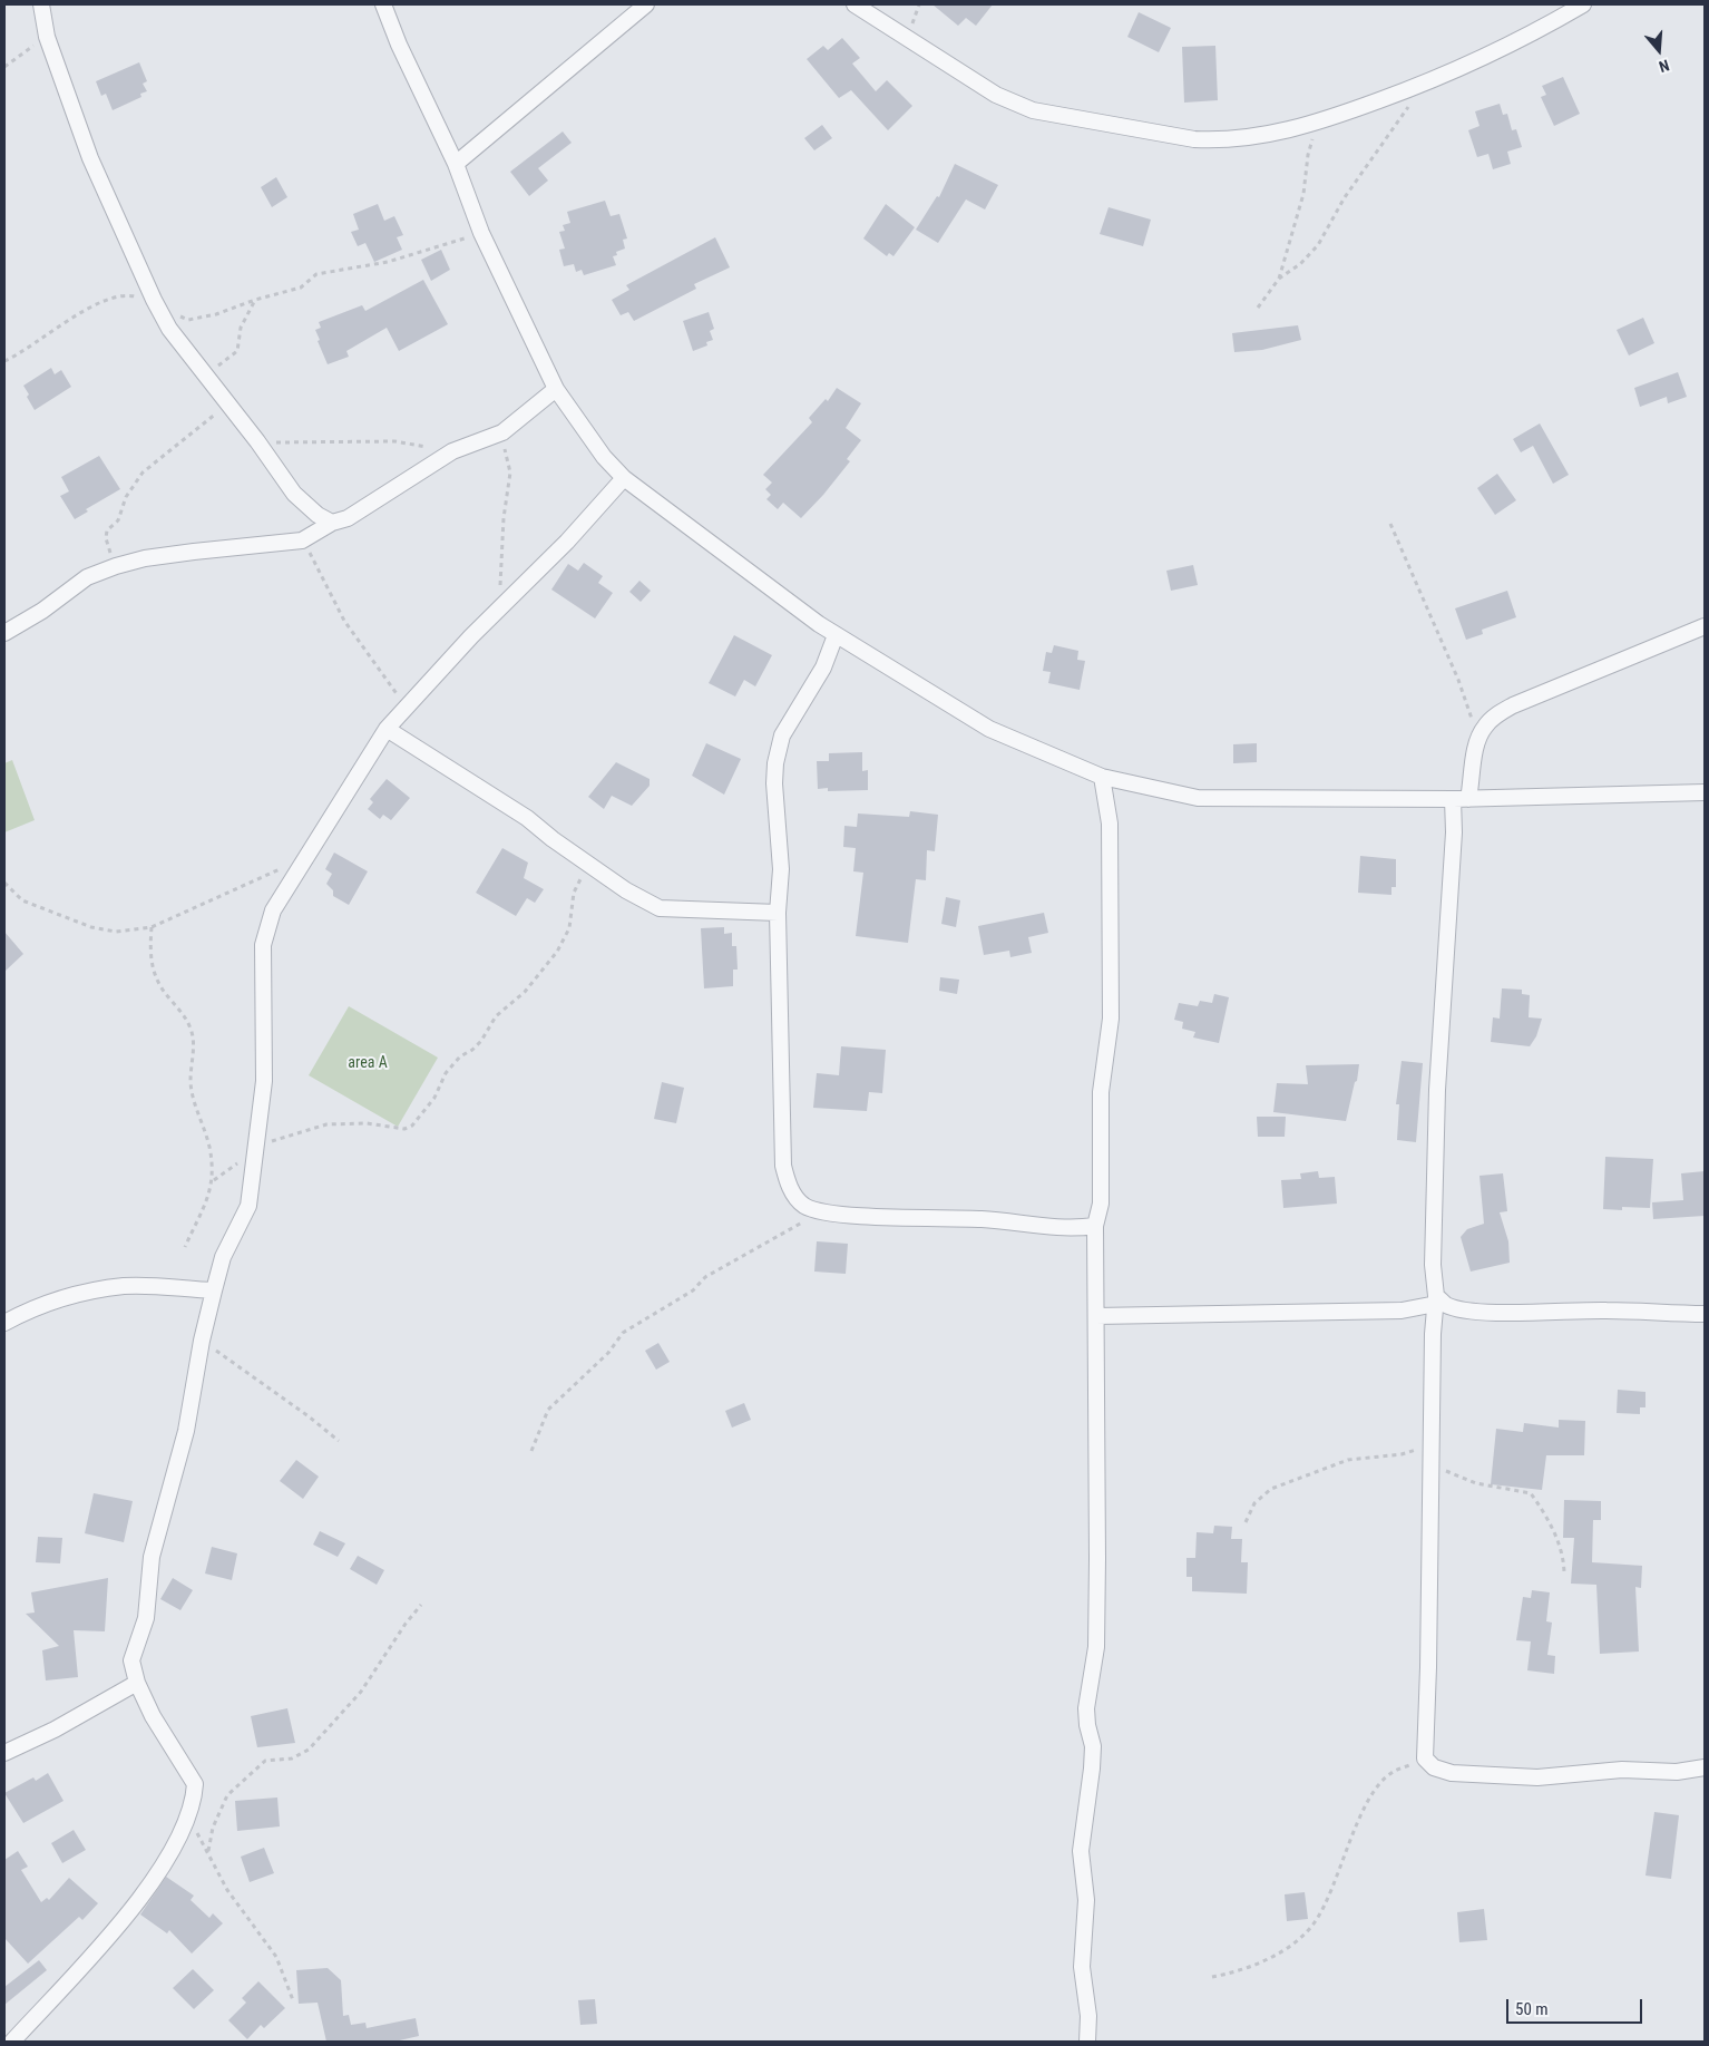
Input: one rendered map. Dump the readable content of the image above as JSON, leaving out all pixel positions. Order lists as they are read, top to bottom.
{
  "parks": ["area A"],
  "scale_bar": "50 m",
  "north": "bottom"
}
